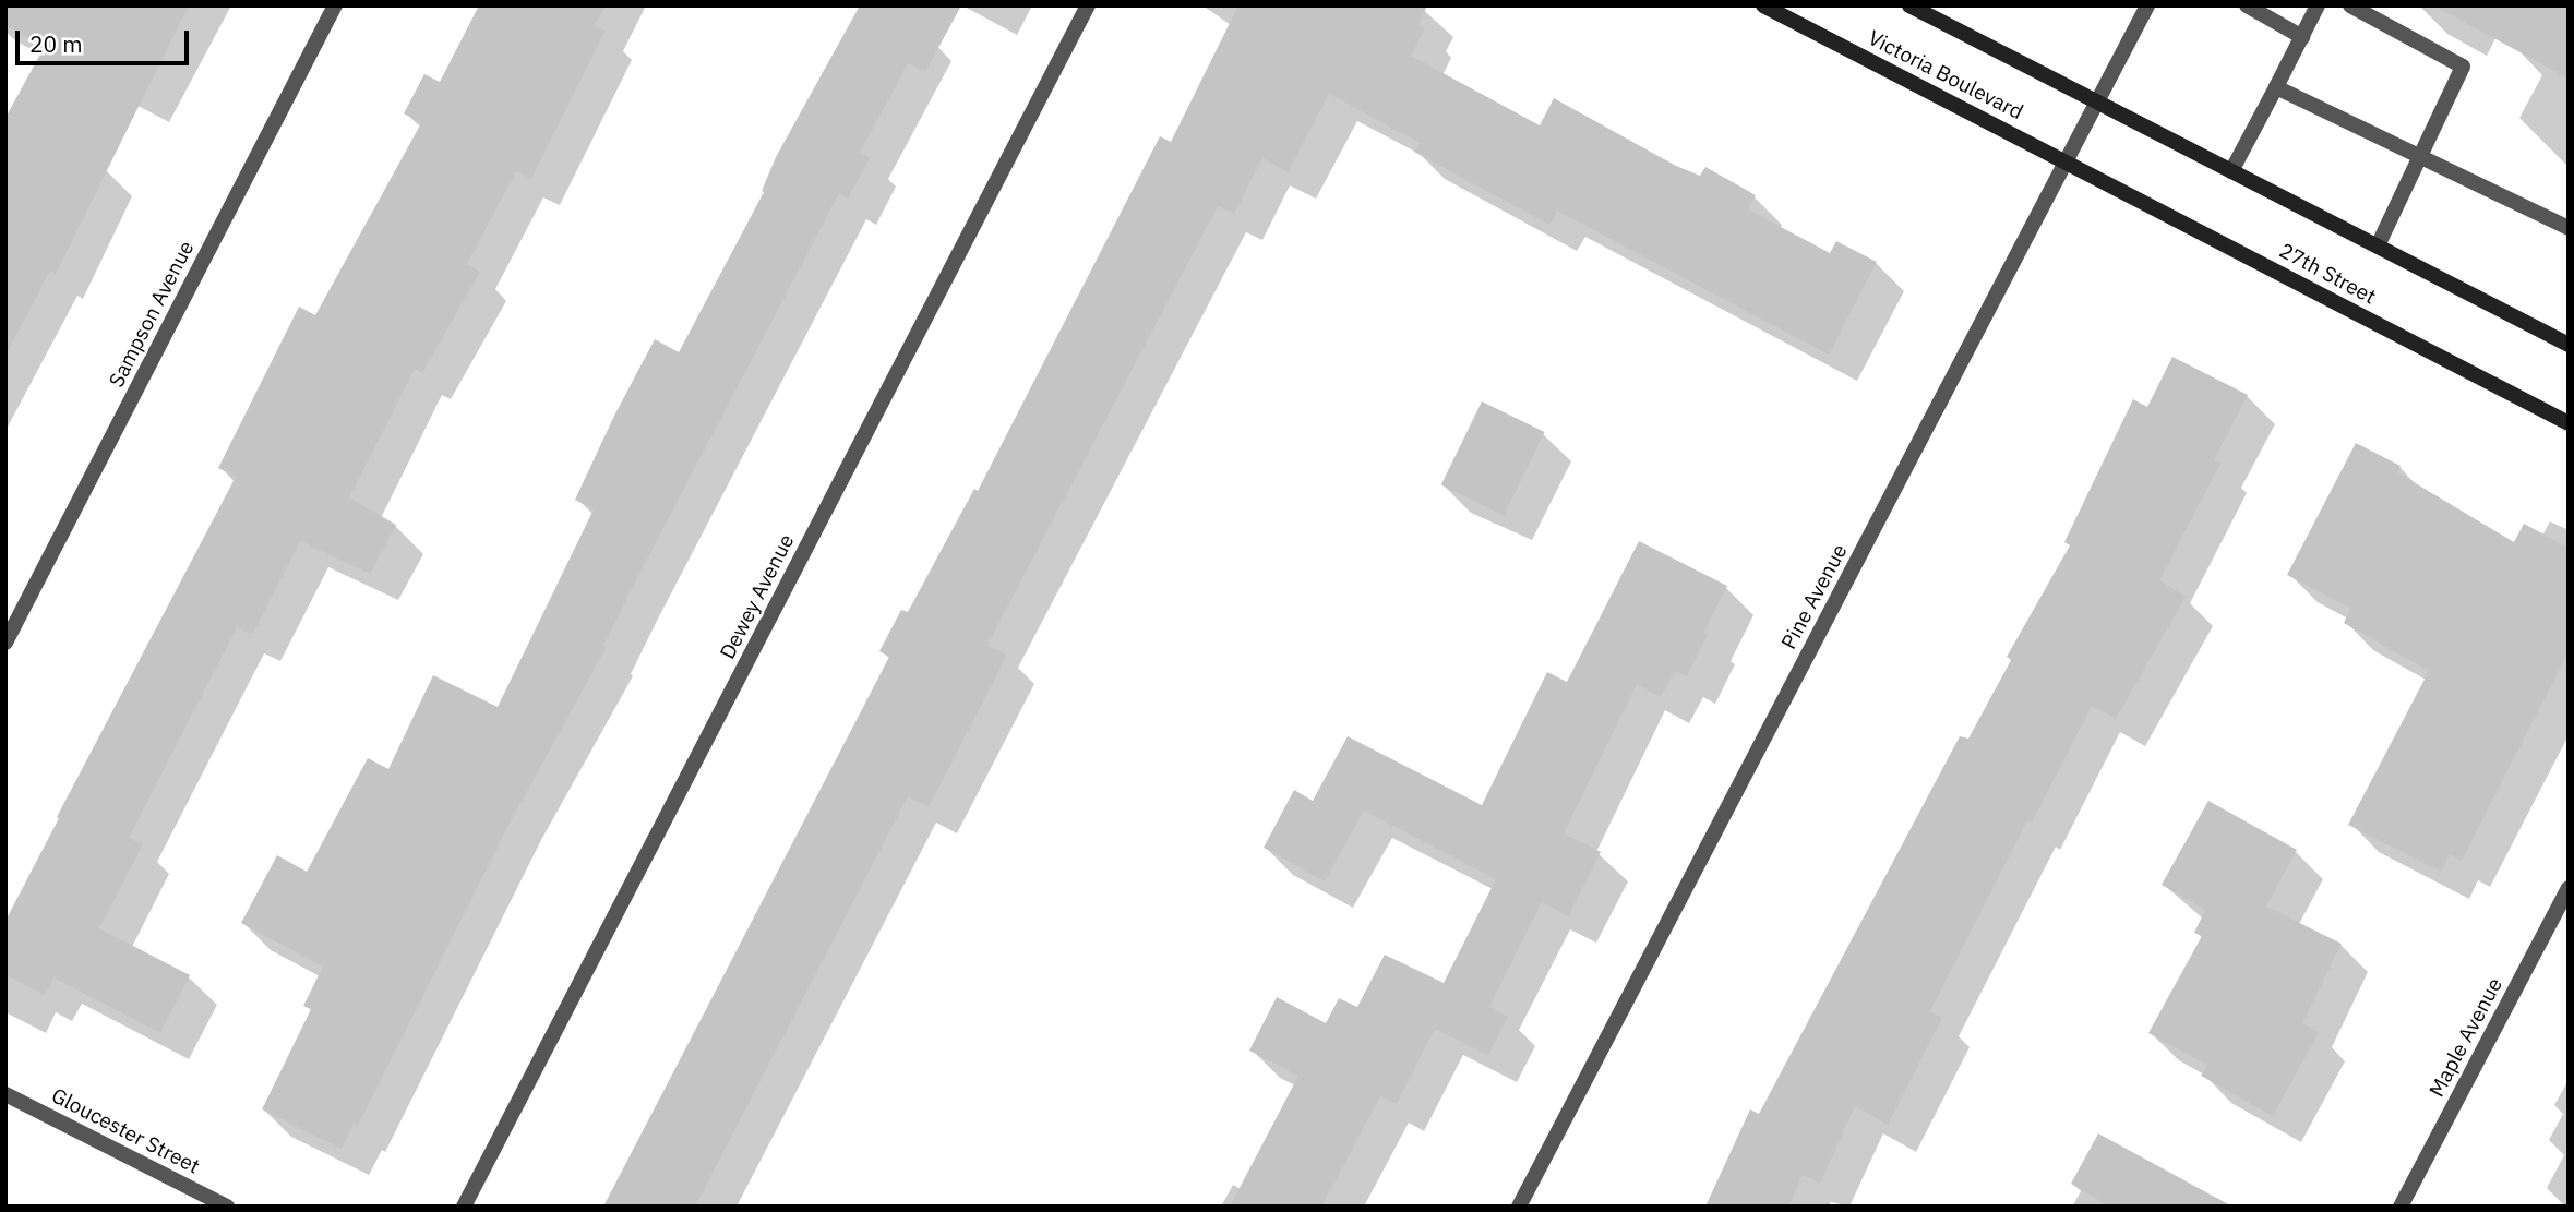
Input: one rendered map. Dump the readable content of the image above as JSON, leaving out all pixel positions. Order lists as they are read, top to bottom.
{
  "streets": {
    "main road": ["Victoria Boulevard", "27th Street"],
    "street": [
      "Sampson Avenue",
      "Dewey Avenue",
      "Pine Avenue",
      "Maple Avenue",
      "Gloucester Street"
    ]
  },
  "crossings": [
    ["Victoria Boulevard", "27th Street"],
    ["Victoria Boulevard", "Pine Avenue"],
    ["27th Street", "Pine Avenue"]
  ],
  "scale_bar": "20 m"
}
